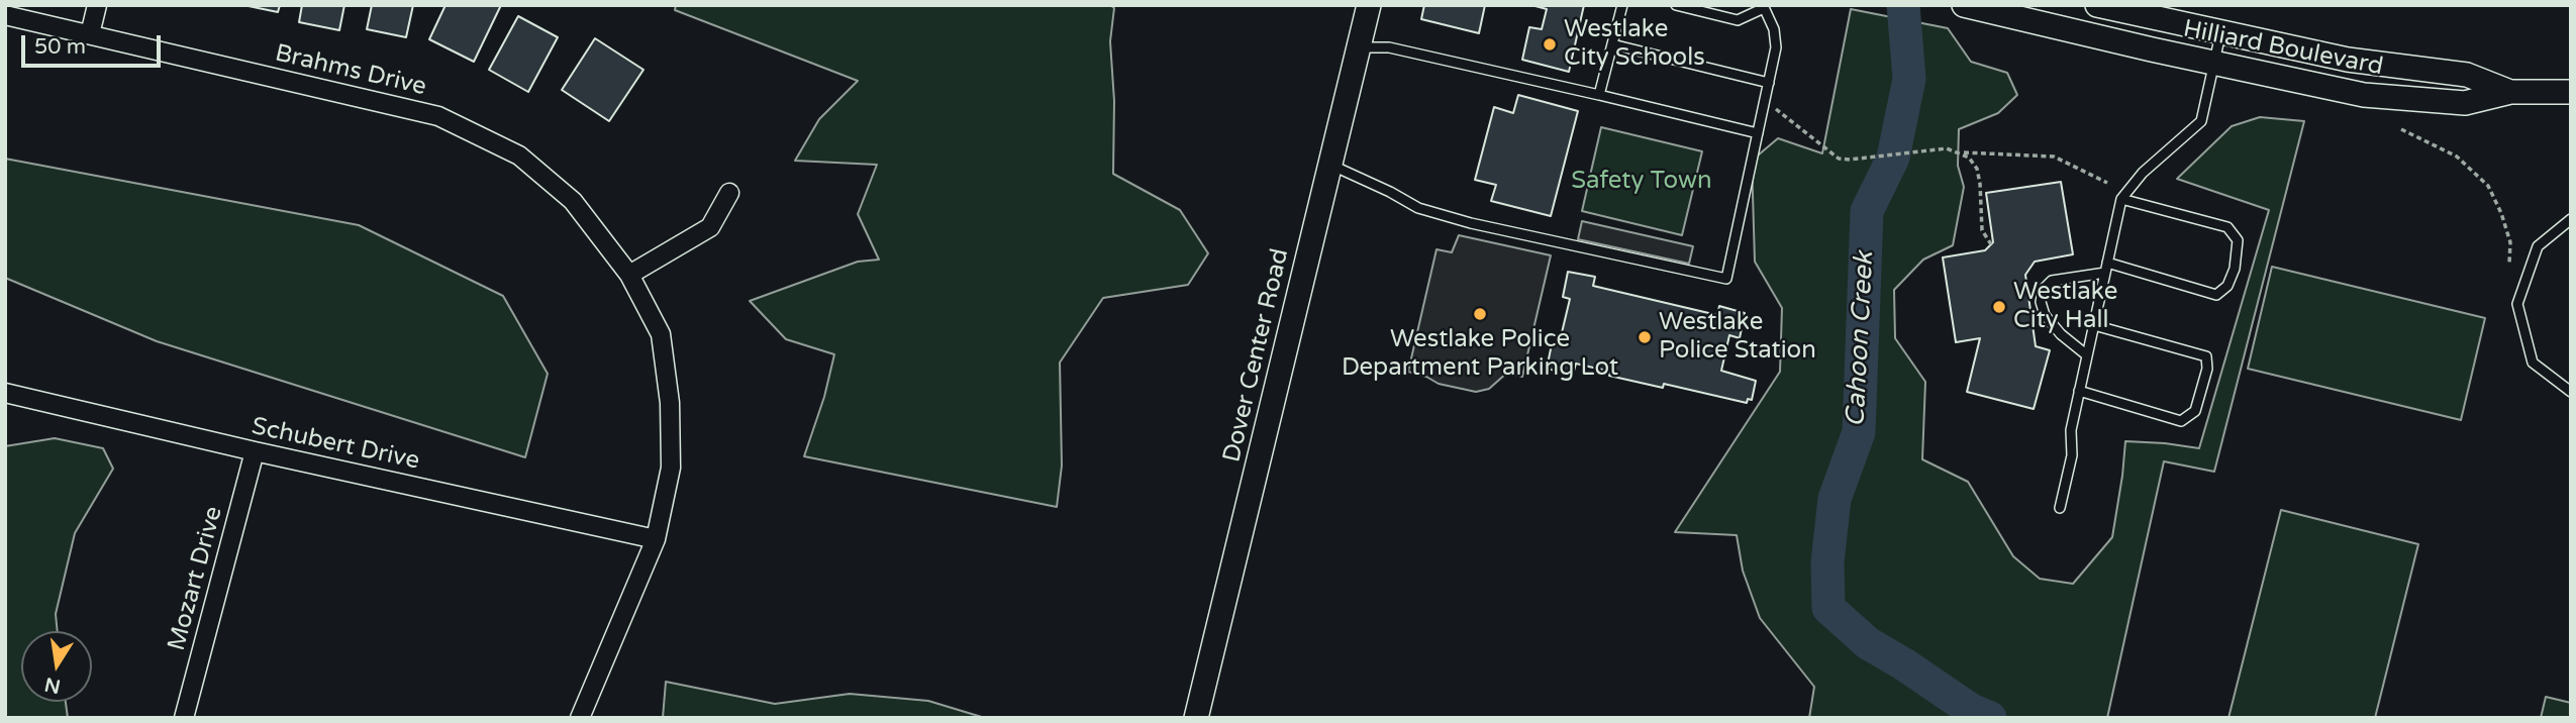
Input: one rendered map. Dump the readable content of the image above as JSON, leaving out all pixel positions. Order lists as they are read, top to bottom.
{
  "streets": {
    "main road": ["Hilliard Boulevard", "Dover Center Road"],
    "street": ["Brahms Drive", "Schubert Drive", "Mozart Drive"]
  },
  "crossings": [
    ["Brahms Drive", "Schubert Drive"],
    ["Schubert Drive", "Mozart Drive"]
  ],
  "water": ["Cahoon Creek"],
  "parks": ["Safety Town"],
  "places": [
    "Westlake City Schools",
    "Westlake City Hall",
    "Westlake Police Department Parking Lot",
    "Westlake Police Station"
  ],
  "scale_bar": "50 m",
  "north": "bottom"
}
